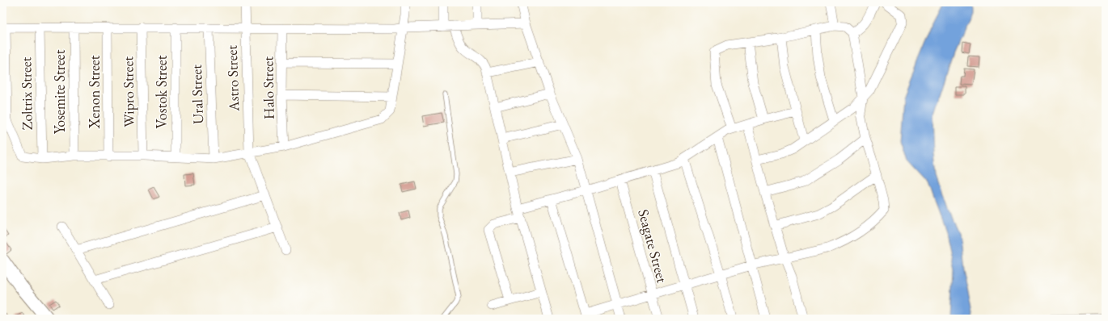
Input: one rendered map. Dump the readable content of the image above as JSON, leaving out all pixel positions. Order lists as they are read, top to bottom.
{
  "streets": {
    "street": [
      "Astro Street",
      "Halo Street",
      "Yosemite Street",
      "Xenon Street",
      "Wipro Street",
      "Vostok Street",
      "Zoltrix Street",
      "Ural Street",
      "Seagate Street"
    ]
  }
}
